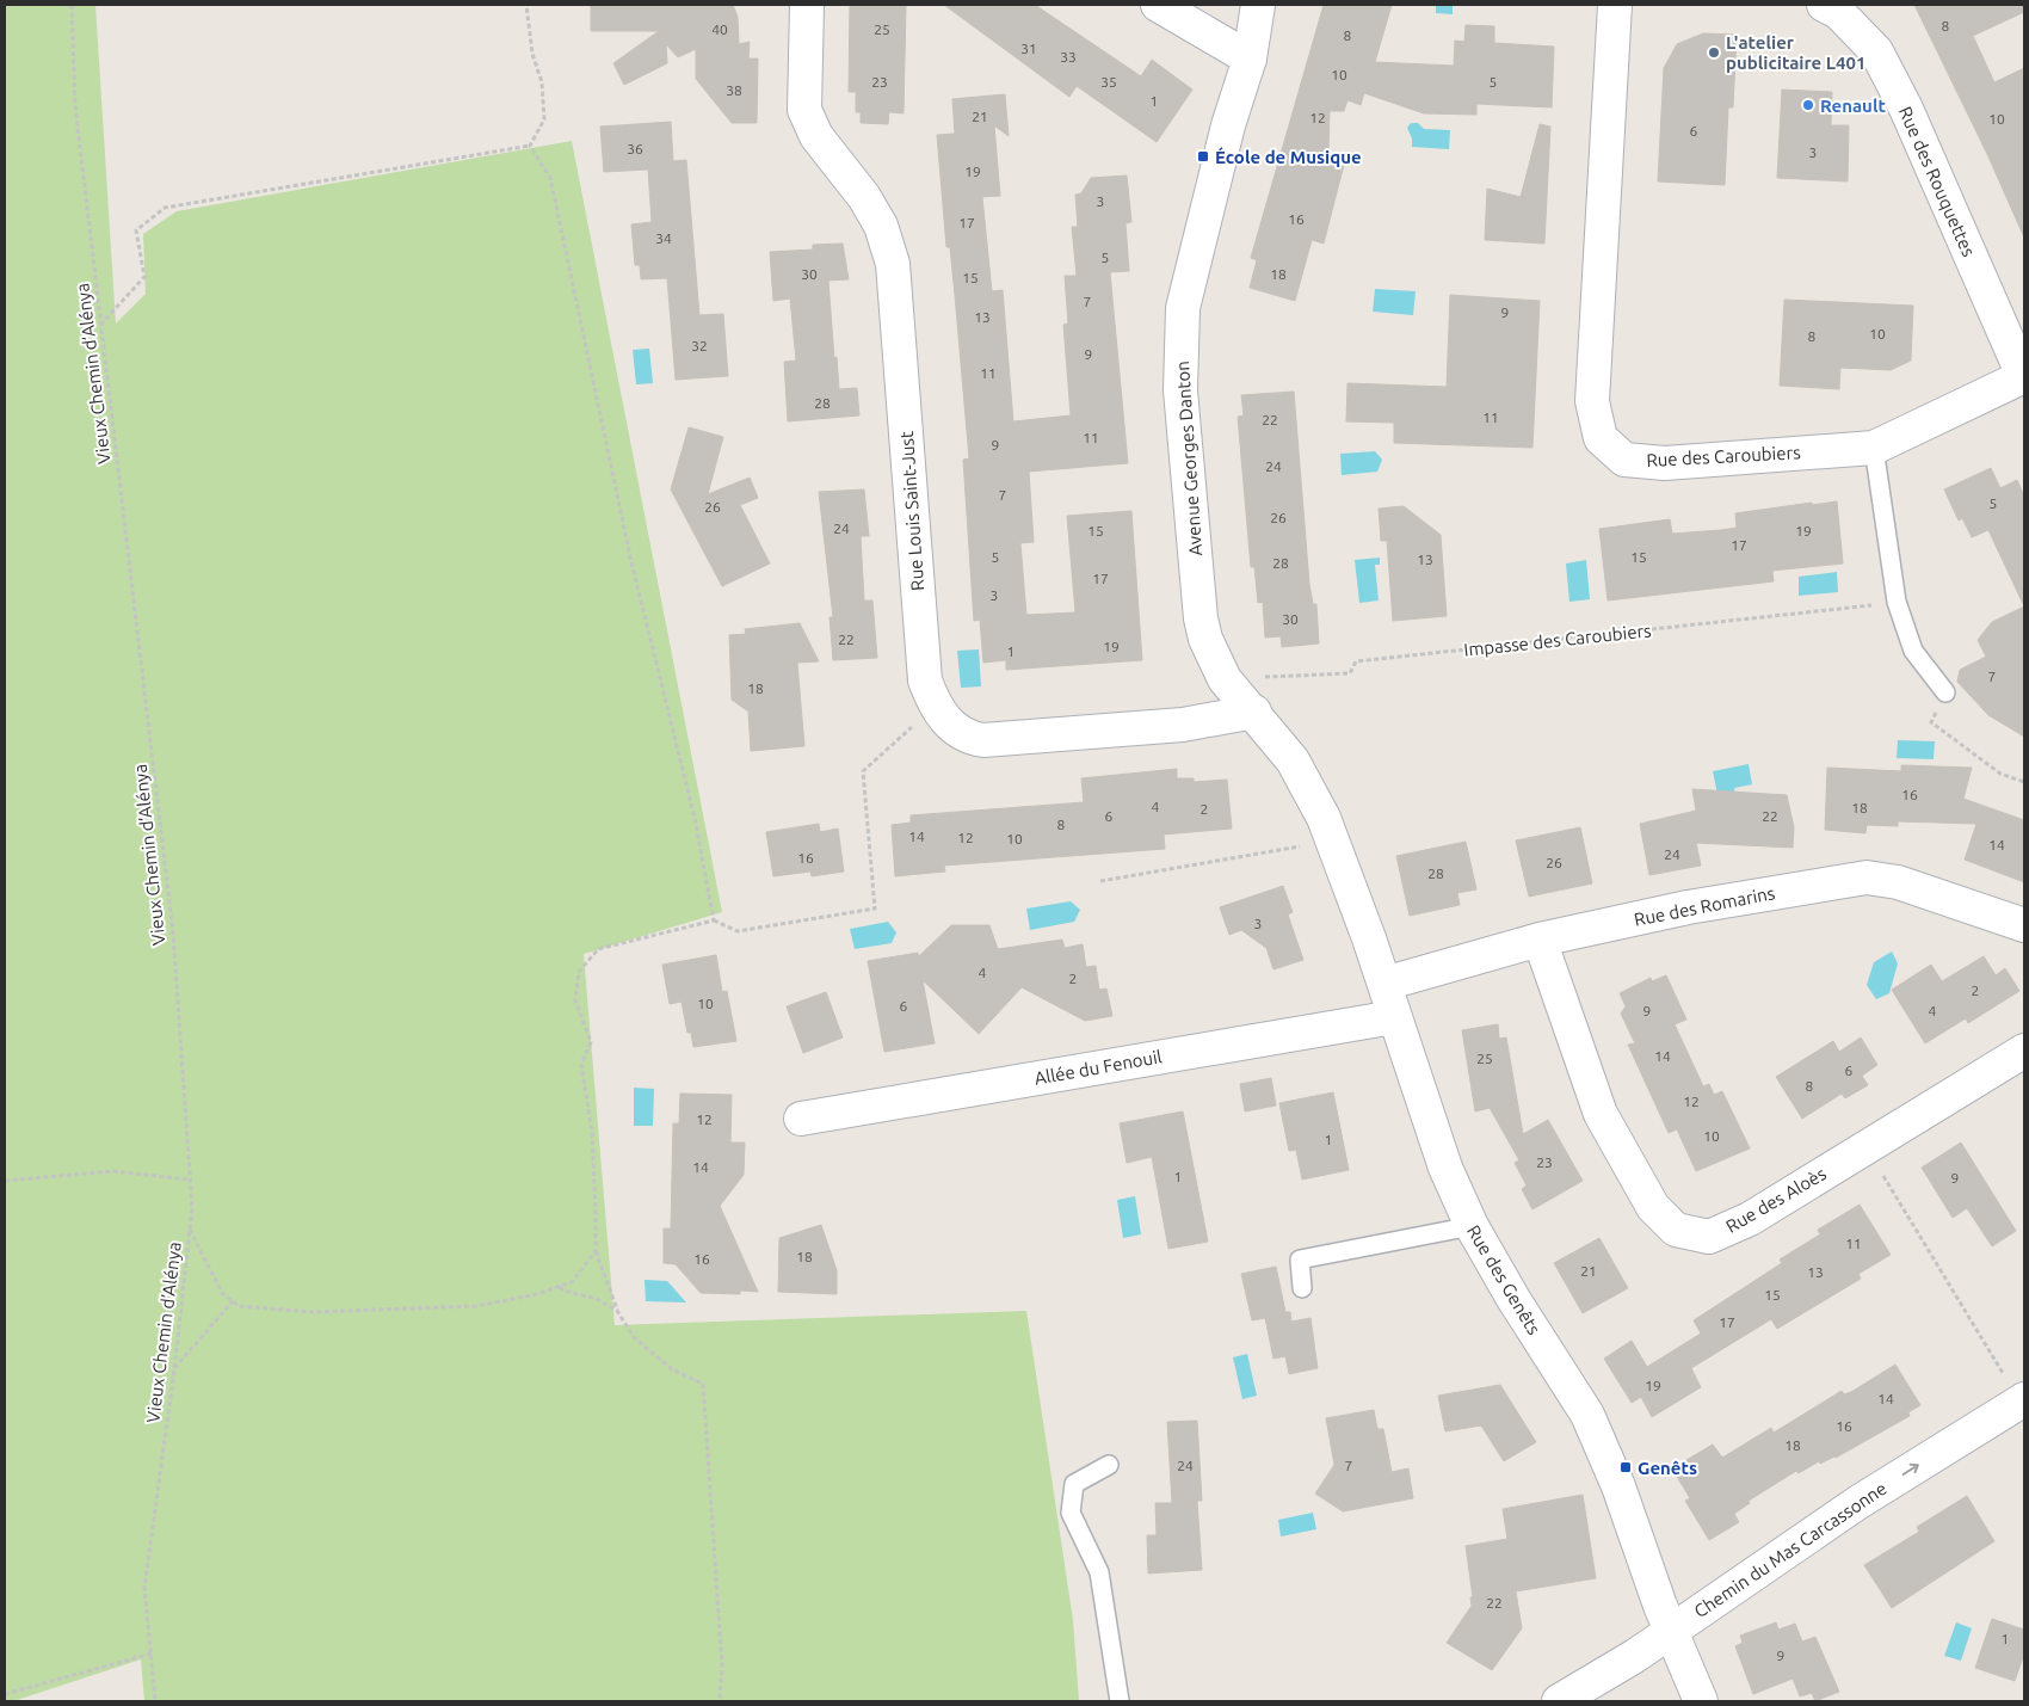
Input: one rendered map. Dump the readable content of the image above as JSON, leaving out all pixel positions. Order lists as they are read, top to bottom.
{
  "streets": {
    "street": [
      "Rue des Rouquettes",
      "Rue des Caroubiers",
      "Avenue Georges Danton",
      "Rue Louis Saint-Just",
      "Rue des Romarins",
      "Allée du Fenouil",
      "Rue des Aloès",
      "Rue des Genêts",
      "Chemin du Mas Carcassonne"
    ],
    "path": ["Vieux Chemin d’Alénya", "Impasse des Caroubiers"]
  },
  "crossings": [
    ["Rue des Rouquettes", "Rue des Caroubiers"],
    ["Avenue Georges Danton", "Rue Louis Saint-Just"],
    ["Avenue Georges Danton", "Impasse des Caroubiers"],
    ["Avenue Georges Danton", "Rue des Genêts"],
    ["Rue des Romarins", "Rue des Aloès"],
    ["Rue des Romarins", "Rue des Genêts"],
    ["Allée du Fenouil", "Rue des Genêts"],
    ["Rue des Genêts", "Chemin du Mas Carcassonne"]
  ],
  "one_way": ["Chemin du Mas Carcassonne"],
  "places": {
    "other": ["L'atelier publicitaire L401", "Renault"],
    "transit": ["École de Musique", "Genêts"]
  },
  "house_numbers": [
    "8",
    "40",
    "25",
    "8",
    "31",
    "33",
    "10",
    "23",
    "35",
    "5",
    "38",
    "1",
    "21",
    "12",
    "10",
    "6",
    "36",
    "3",
    "19",
    "3",
    "16",
    "17",
    "34",
    "5",
    "30",
    "18",
    "15",
    "7",
    "9",
    "13",
    "10",
    "8",
    "32",
    "9",
    "11",
    "28",
    "11",
    "22",
    "11",
    "9",
    "24",
    "7",
    "5",
    "26",
    "26",
    "24",
    "15",
    "19",
    "17",
    "5",
    "15",
    "13",
    "28",
    "17",
    "3",
    "30",
    "22",
    "19",
    "1",
    "7",
    "18",
    "16",
    "4",
    "18",
    "2",
    "6",
    "22",
    "8",
    "14",
    "12",
    "10",
    "14",
    "24",
    "16",
    "26",
    "28",
    "3",
    "4",
    "2",
    "2",
    "10",
    "6",
    "9",
    "4",
    "14",
    "25",
    "6",
    "8",
    "12",
    "12",
    "10",
    "1",
    "23",
    "14",
    "1",
    "9",
    "11",
    "18",
    "16",
    "21",
    "13",
    "15",
    "17",
    "19",
    "14",
    "16",
    "18",
    "24",
    "7",
    "22",
    "1",
    "9"
  ]
}
